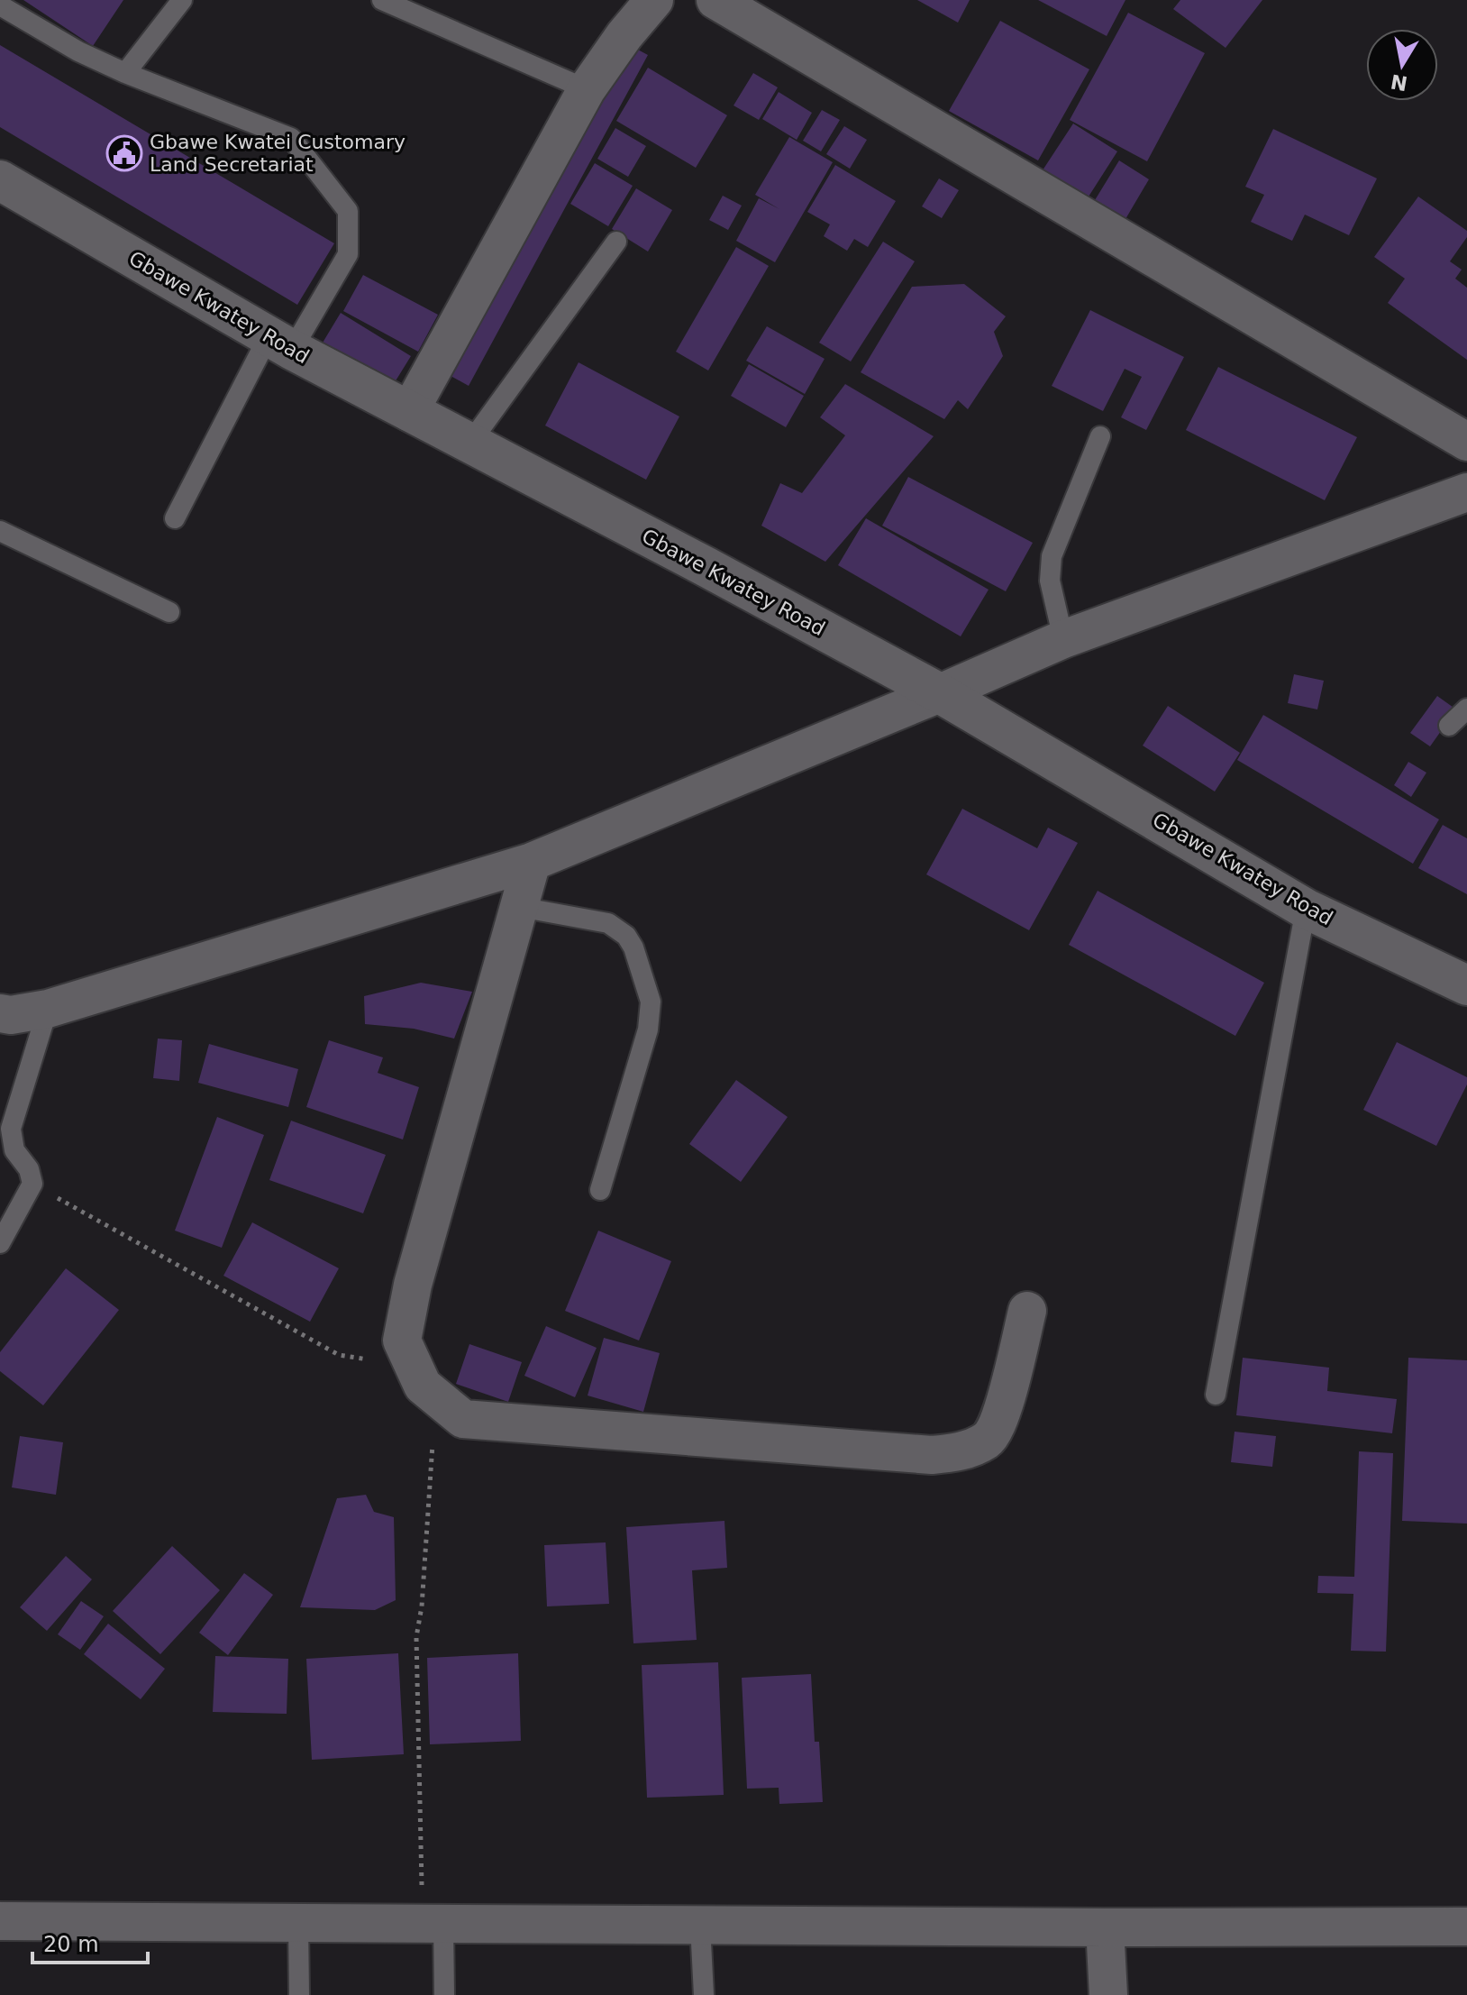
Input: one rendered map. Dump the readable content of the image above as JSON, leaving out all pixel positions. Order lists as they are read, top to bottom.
{
  "streets": {
    "street": ["Gbawe Kwatey Road"]
  },
  "places": {
    "public building": ["Gbawe Kwatei Customary Land Secretariat"]
  },
  "scale_bar": "20 m",
  "north": "bottom"
}
